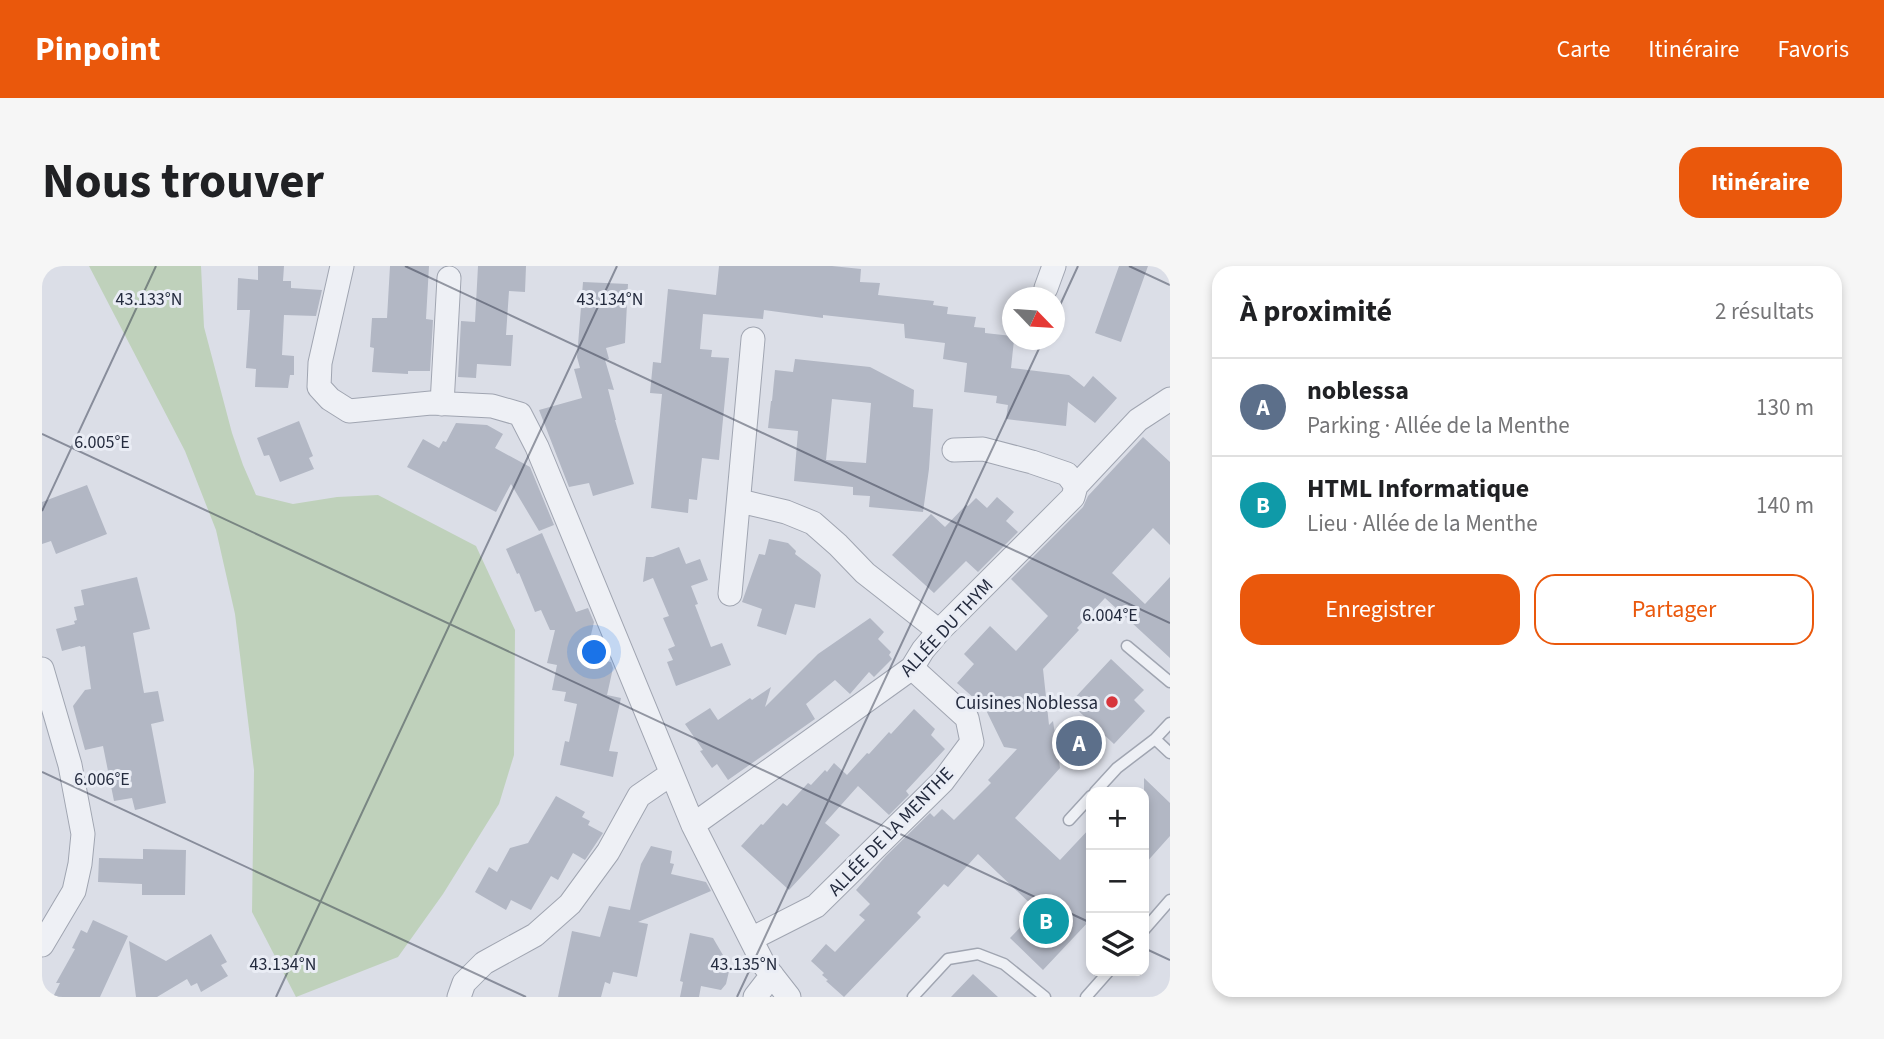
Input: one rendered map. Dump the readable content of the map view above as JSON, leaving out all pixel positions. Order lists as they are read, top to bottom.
{
  "streets": {
    "street": ["ALLÉE DU THYM", "ALLÉE DE LA MENTHE"]
  },
  "crossings": [
    ["ALLÉE DU THYM", "ALLÉE DE LA MENTHE"]
  ],
  "places": ["Cuisines Noblessa"],
  "north": "bottom right",
  "page": {
    "header": "Pinpoint",
    "nav": ["Carte", "Itinéraire", "Favoris"],
    "title": "Nous trouver",
    "buttons": [
      "Itinéraire",
      ["Enregistrer", "Partager"]
    ],
    "heading": ["À proximité", "2 résultats"],
    "list": [
      {
        "mark": "A",
        "name": "noblessa",
        "note": "Parking · Allée de la Menthe",
        "value": "130 m"
      },
      {
        "mark": "B",
        "name": "HTML Informatique",
        "note": "Lieu · Allée de la Menthe",
        "value": "140 m"
      }
    ],
    "pins": ["A", "B"],
    "map_buttons": ["+", "−"]
  },
  "coordinates": [
    "43.133°N",
    "43.134°N",
    "6.005°E",
    "6.004°E",
    "6.006°E",
    "43.135°N"
  ]
}
